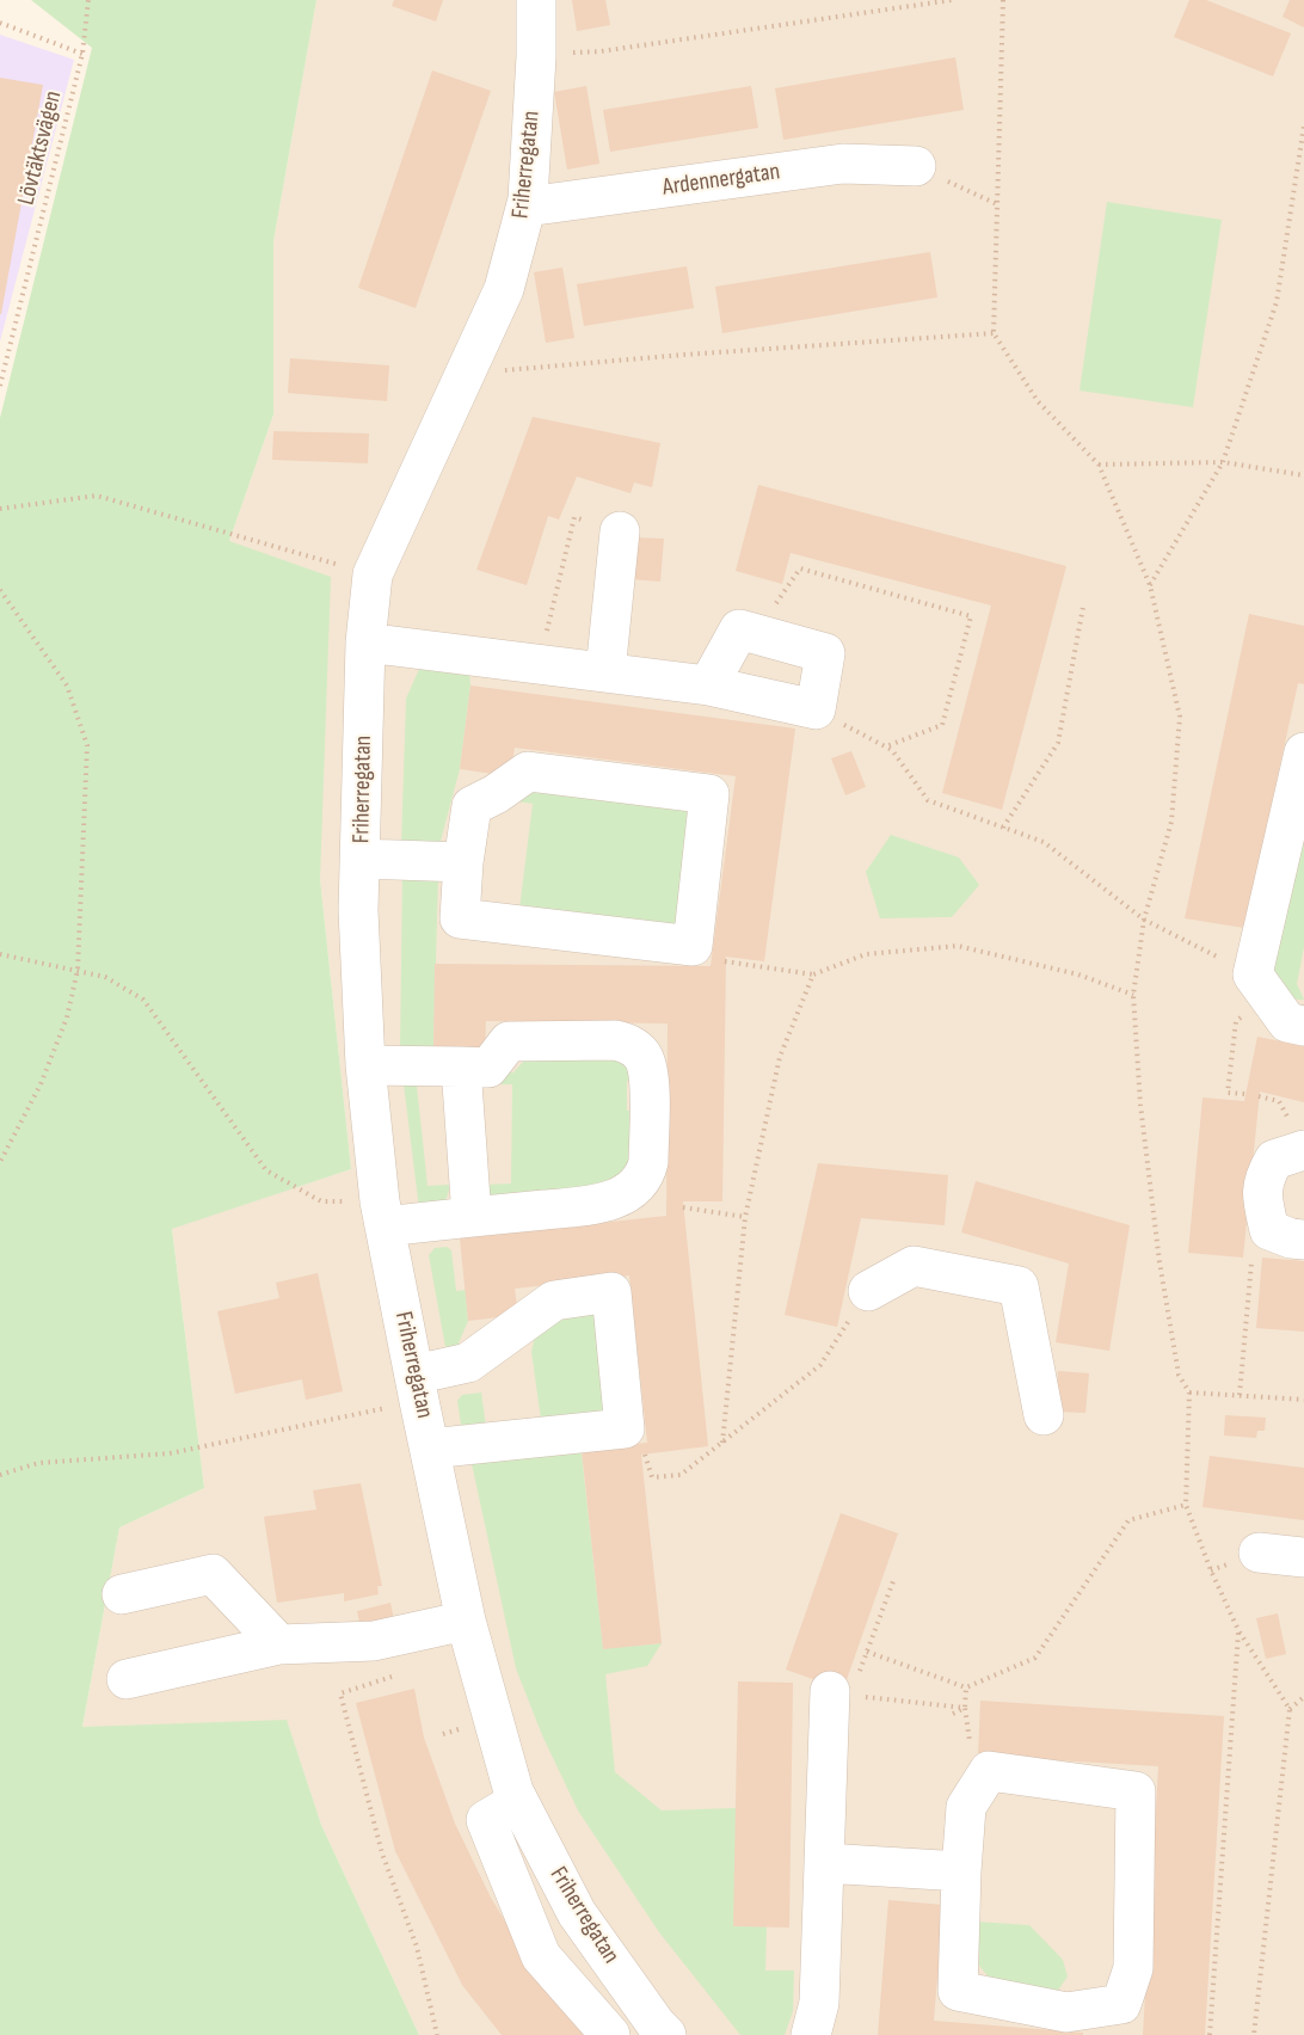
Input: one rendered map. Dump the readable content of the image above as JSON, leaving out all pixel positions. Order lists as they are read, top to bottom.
{
  "streets": {
    "street": ["Friherregatan", "Ardennergatan"],
    "path": ["Lövtäktsvägen"]
  },
  "crossings": [
    ["Friherregatan", "Ardennergatan"]
  ]
}
